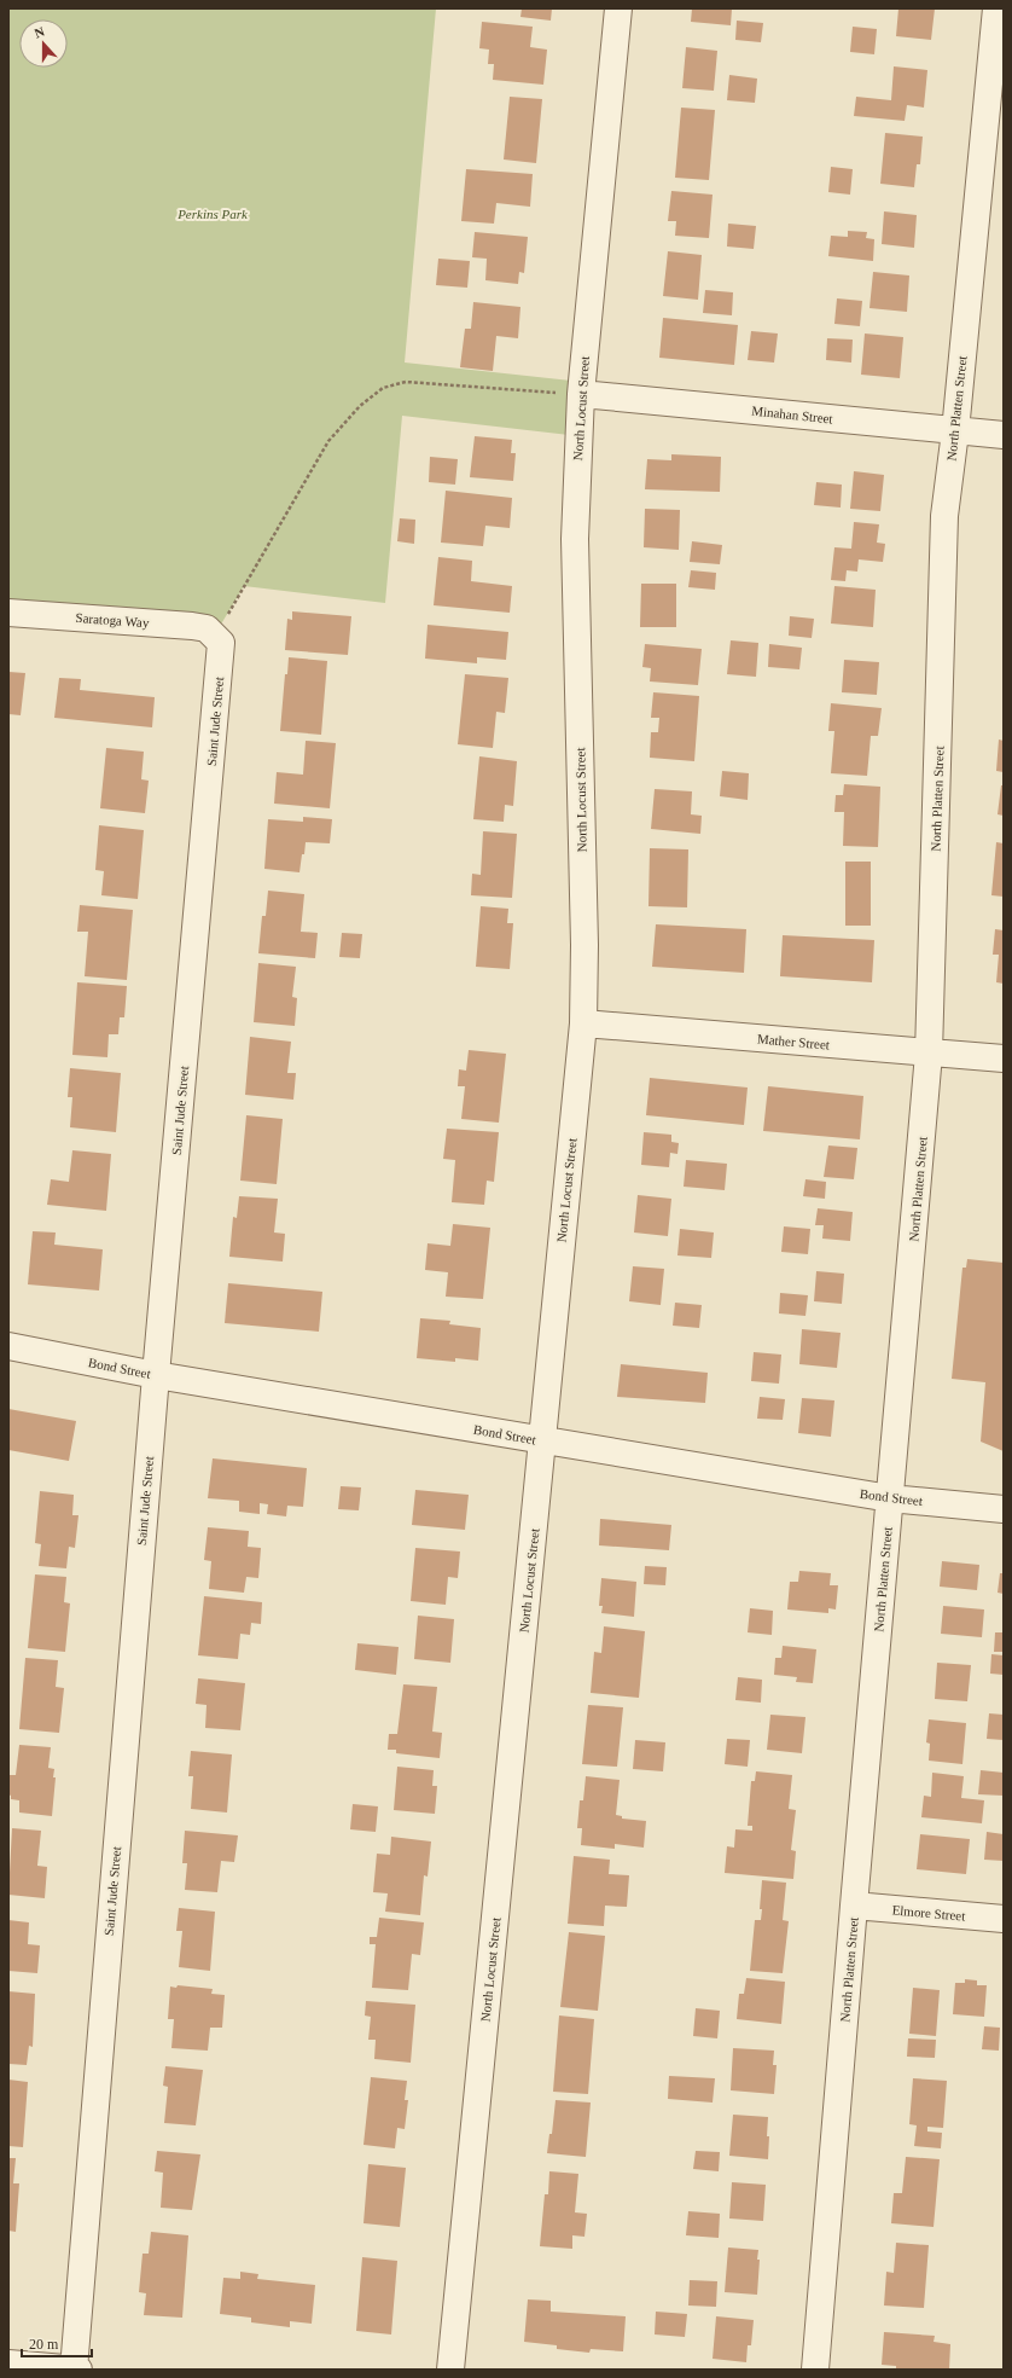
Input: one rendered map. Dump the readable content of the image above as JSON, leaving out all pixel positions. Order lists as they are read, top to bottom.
{
  "streets": {
    "street": [
      "North Locust Street",
      "North Platten Street",
      "Minahan Street",
      "Saratoga Way",
      "Saint Jude Street",
      "Mather Street",
      "Bond Street",
      "Elmore Street"
    ]
  },
  "crossings": [
    ["North Locust Street", "Minahan Street"],
    ["North Locust Street", "Mather Street"],
    ["North Locust Street", "Bond Street"],
    ["North Platten Street", "Minahan Street"],
    ["North Platten Street", "Mather Street"],
    ["North Platten Street", "Bond Street"],
    ["North Platten Street", "Elmore Street"],
    ["Saratoga Way", "Saint Jude Street"],
    ["Saint Jude Street", "Bond Street"]
  ],
  "parks": ["Perkins Park"],
  "scale_bar": "20 m",
  "north": "top"
}
